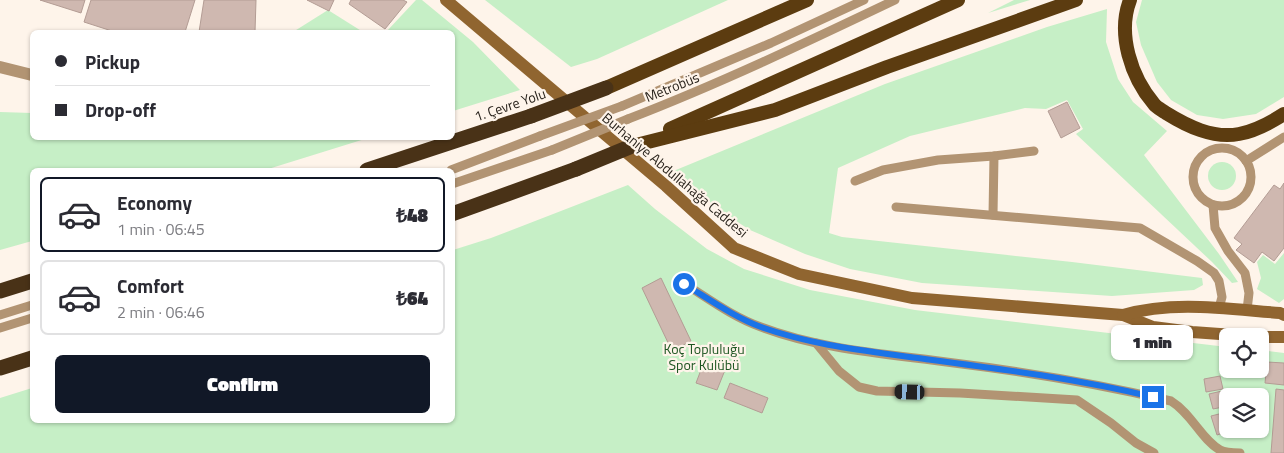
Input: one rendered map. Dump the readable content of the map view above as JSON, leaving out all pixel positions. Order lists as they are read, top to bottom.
{
  "streets": {
    "highway": ["1. Çevre Yolu"],
    "main road": ["Burhaniye Abdullahağa Caddesi"],
    "lane": ["Metrobüs"]
  },
  "parks": ["Koç Topluluğu Spor Kulübü"],
  "page": {
    "banner": ["Pickup", "Drop-off"],
    "list": [
      {
        "name": "Economy",
        "note": "1 min · 06:45",
        "value": "₺48"
      },
      {
        "name": "Comfort",
        "note": "2 min · 06:46",
        "value": "₺64"
      }
    ],
    "bubble": "1 min",
    "buttons": "Confirm"
  }
}
